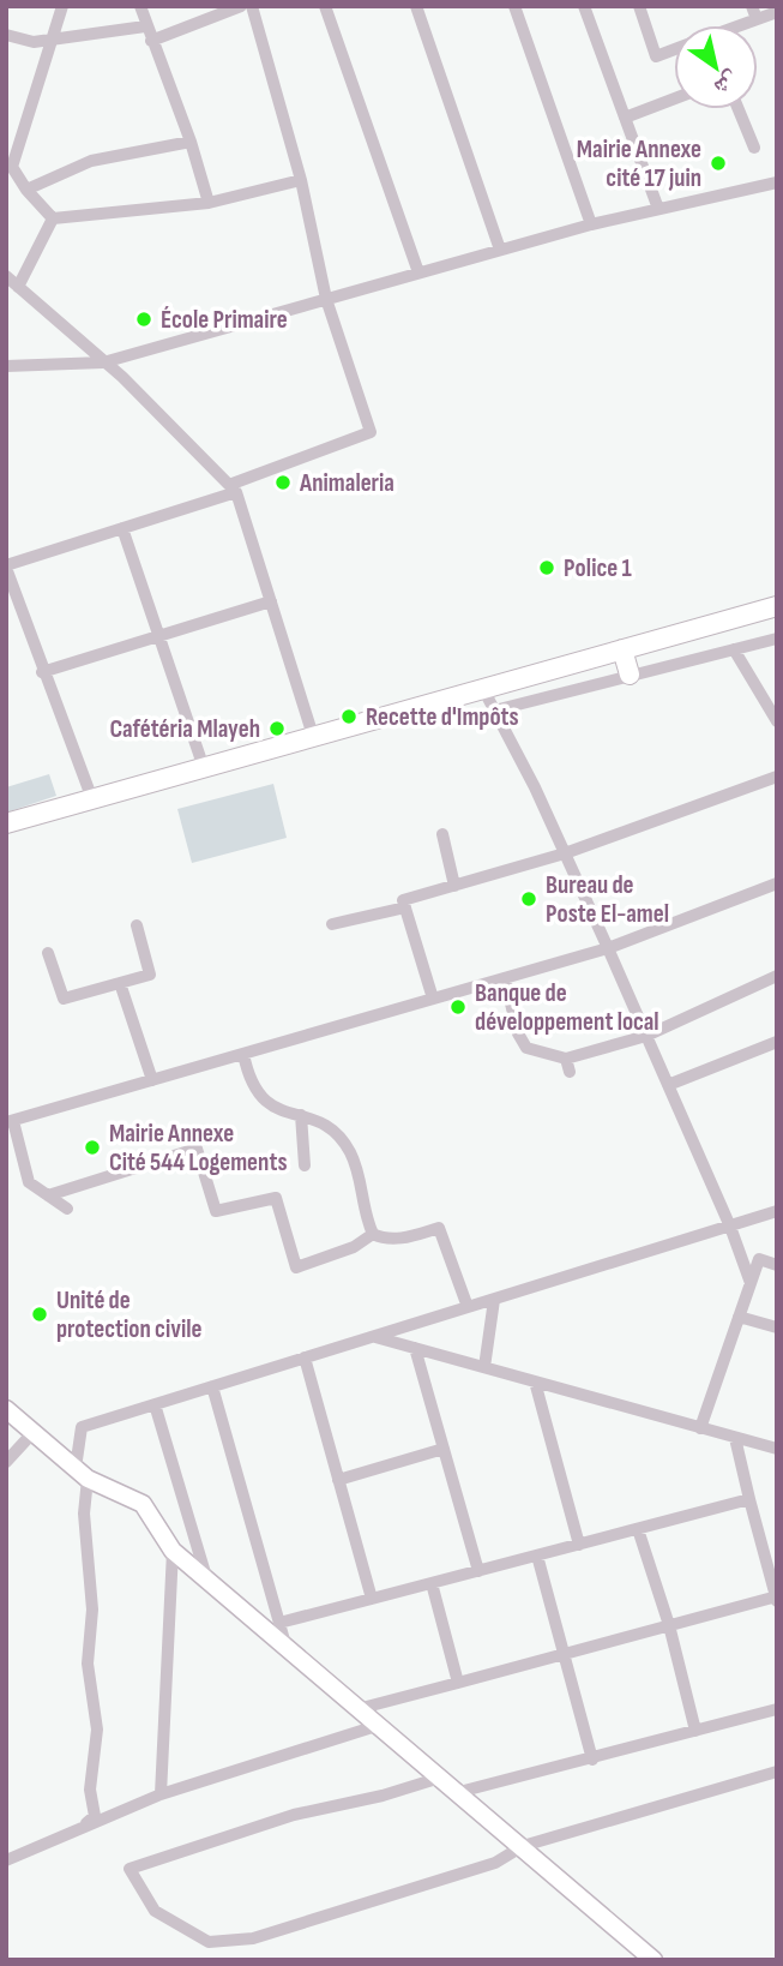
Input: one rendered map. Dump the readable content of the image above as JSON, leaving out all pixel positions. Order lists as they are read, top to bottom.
{
  "places": [
    "Mairie Annexe cité 17 juin",
    "École Primaire",
    "Animaleria",
    "Police 1",
    "Recette d'Impôts",
    "Cafétéria Mlayeh",
    "Bureau de Poste El-amel",
    "Banque de développement local",
    "Mairie Annexe Cité 544 Logements",
    "Unité de protection civile"
  ],
  "north": "bottom right"
}
